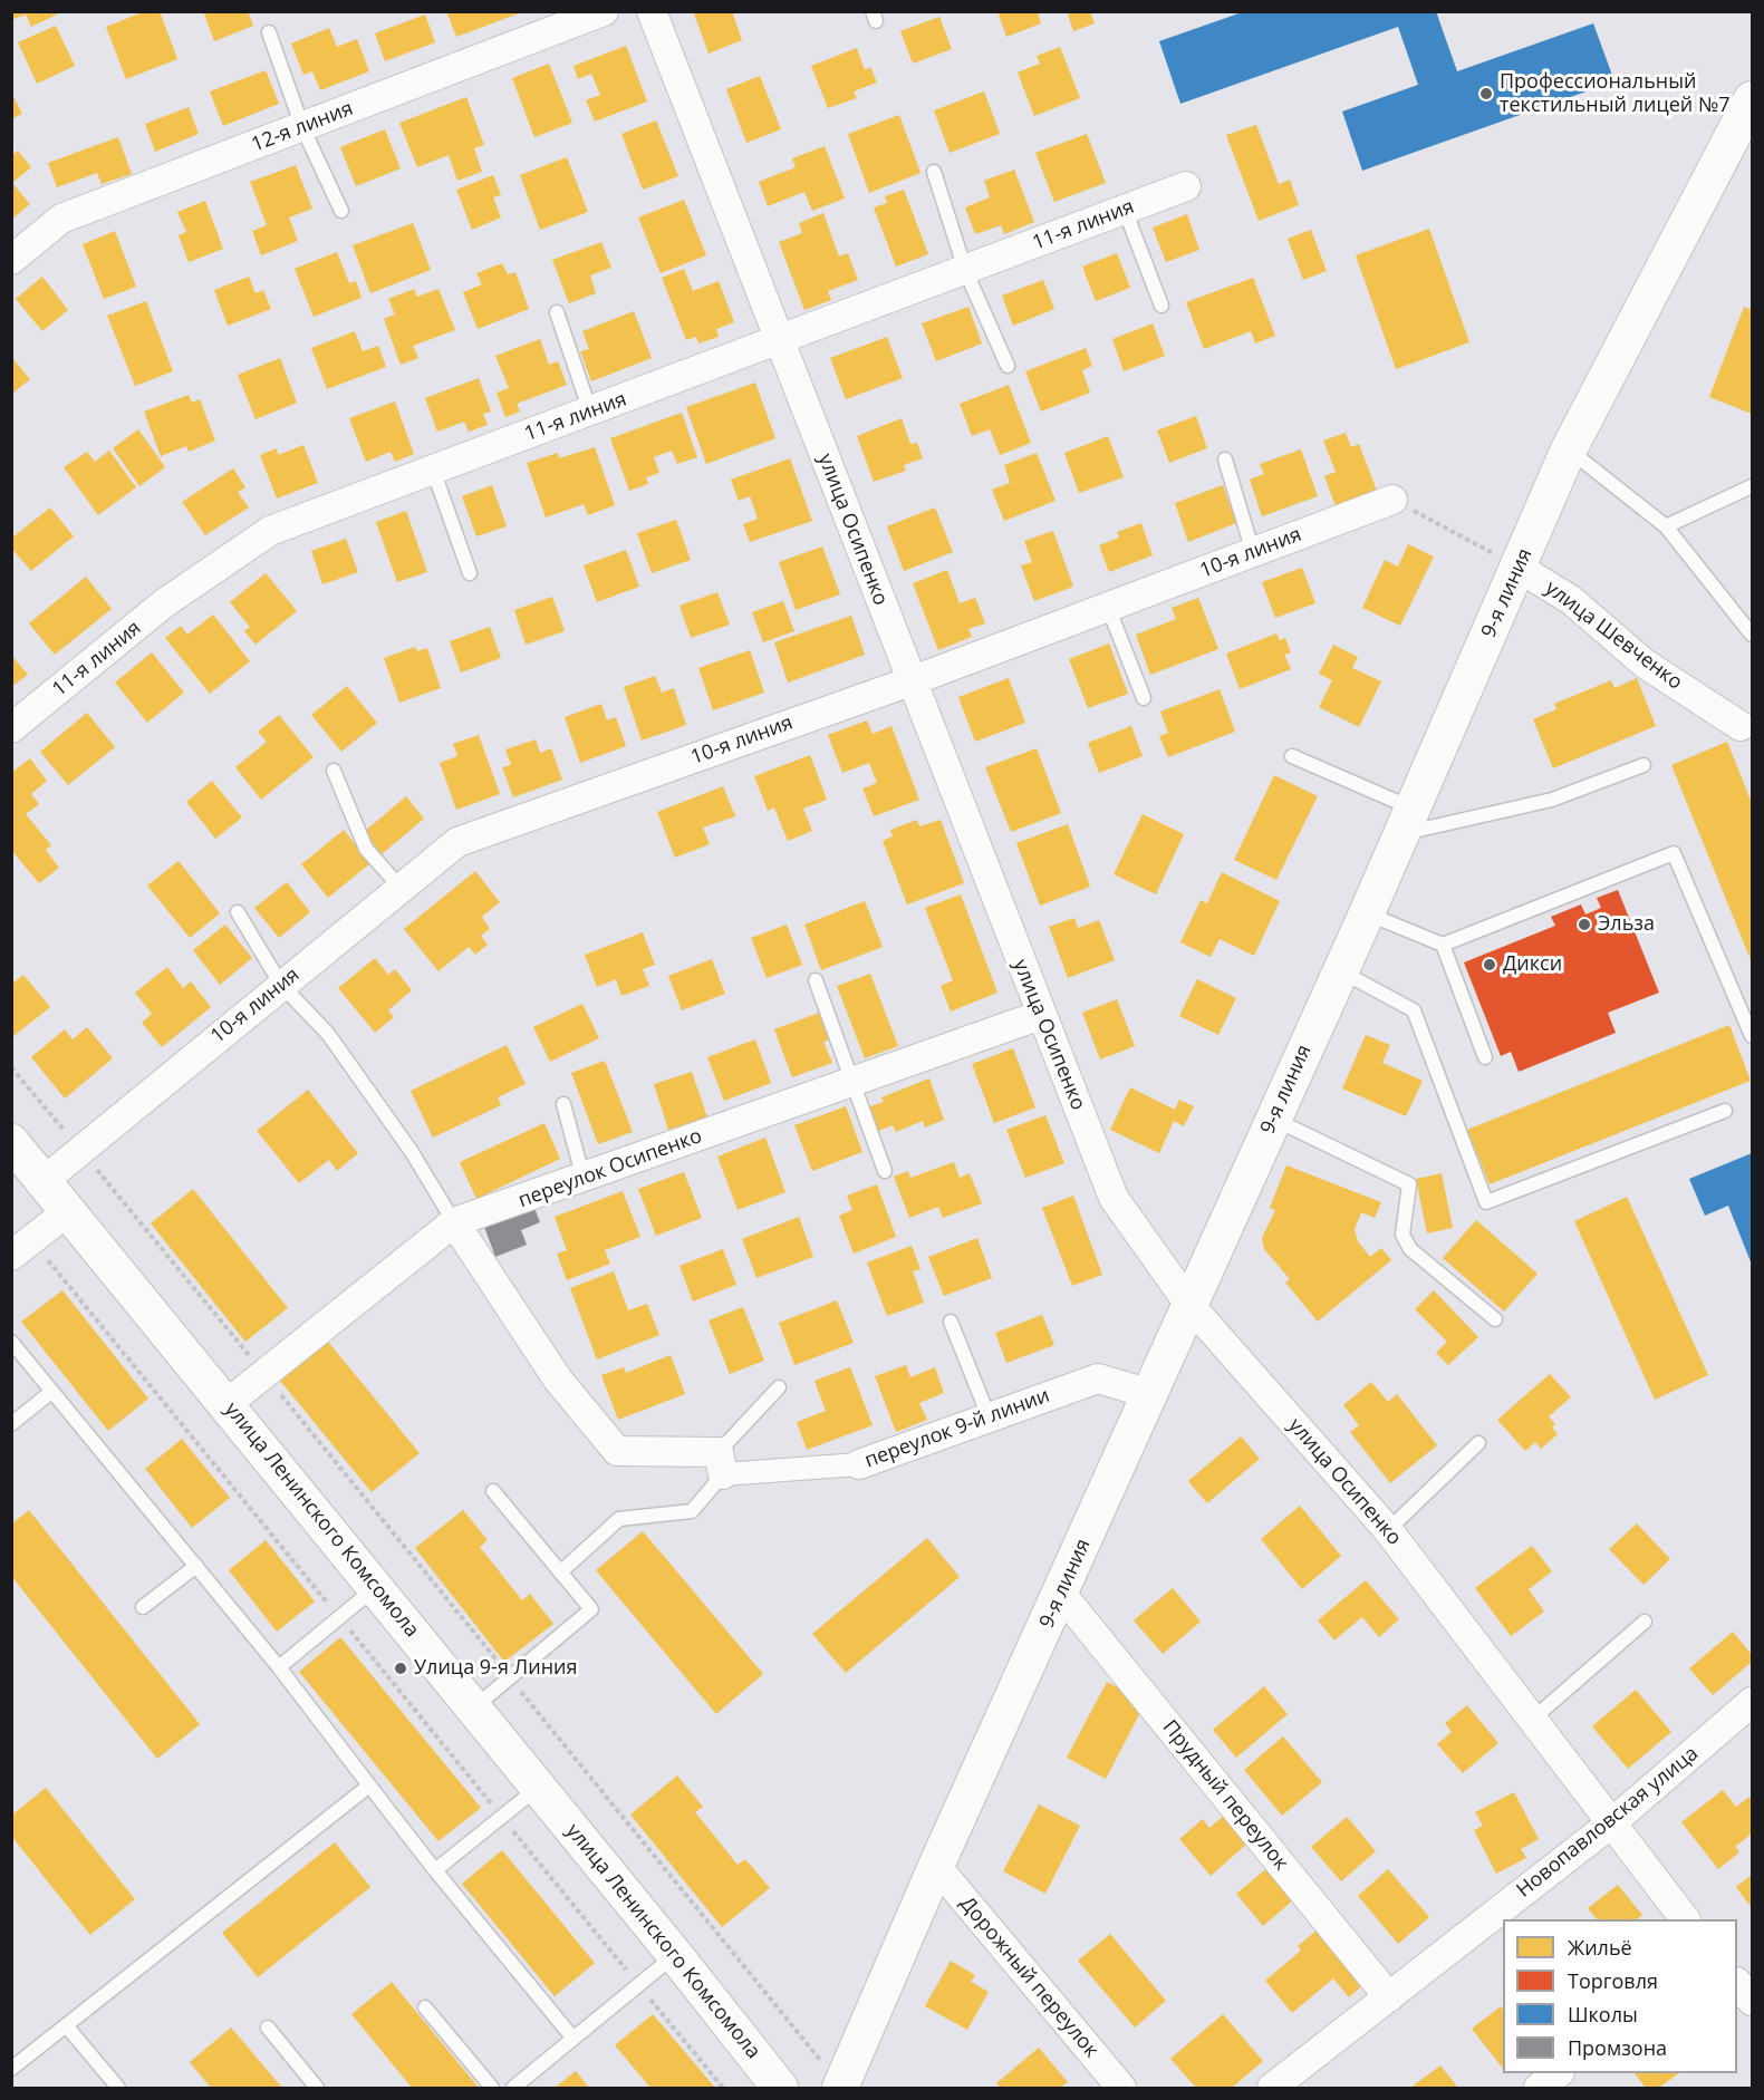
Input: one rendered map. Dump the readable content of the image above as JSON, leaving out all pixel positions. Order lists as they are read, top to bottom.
{
  "streets": {
    "street": [
      "12-я линия",
      "11-я линия",
      "улица Осипенко",
      "10-я линия",
      "9-я линия",
      "улица Шевченко",
      "переулок Осипенко",
      "переулок 9-й линии",
      "улица Ленинского Комсомола",
      "Прудный переулок",
      "Новопавловская улица",
      "Дорожный переулок"
    ]
  },
  "crossings": [
    ["11-я линия", "улица Осипенко"],
    ["улица Осипенко", "10-я линия"],
    ["улица Осипенко", "9-я линия"],
    ["улица Осипенко", "переулок Осипенко"],
    ["улица Осипенко", "Новопавловская улица"],
    ["10-я линия", "улица Ленинского Комсомола"],
    ["9-я линия", "улица Шевченко"],
    ["9-я линия", "переулок 9-й линии"],
    ["9-я линия", "Прудный переулок"],
    ["9-я линия", "Дорожный переулок"],
    ["переулок Осипенко", "переулок 9-й линии"],
    ["переулок Осипенко", "улица Ленинского Комсомола"],
    ["Прудный переулок", "Новопавловская улица"]
  ],
  "places": [
    "Профессиональный текстильный лицей №7",
    "Эльза",
    "Дикси",
    "Улица 9-я Линия"
  ],
  "legend": [
    "Жильё",
    "Торговля",
    "Школы",
    "Промзона"
  ]
}
